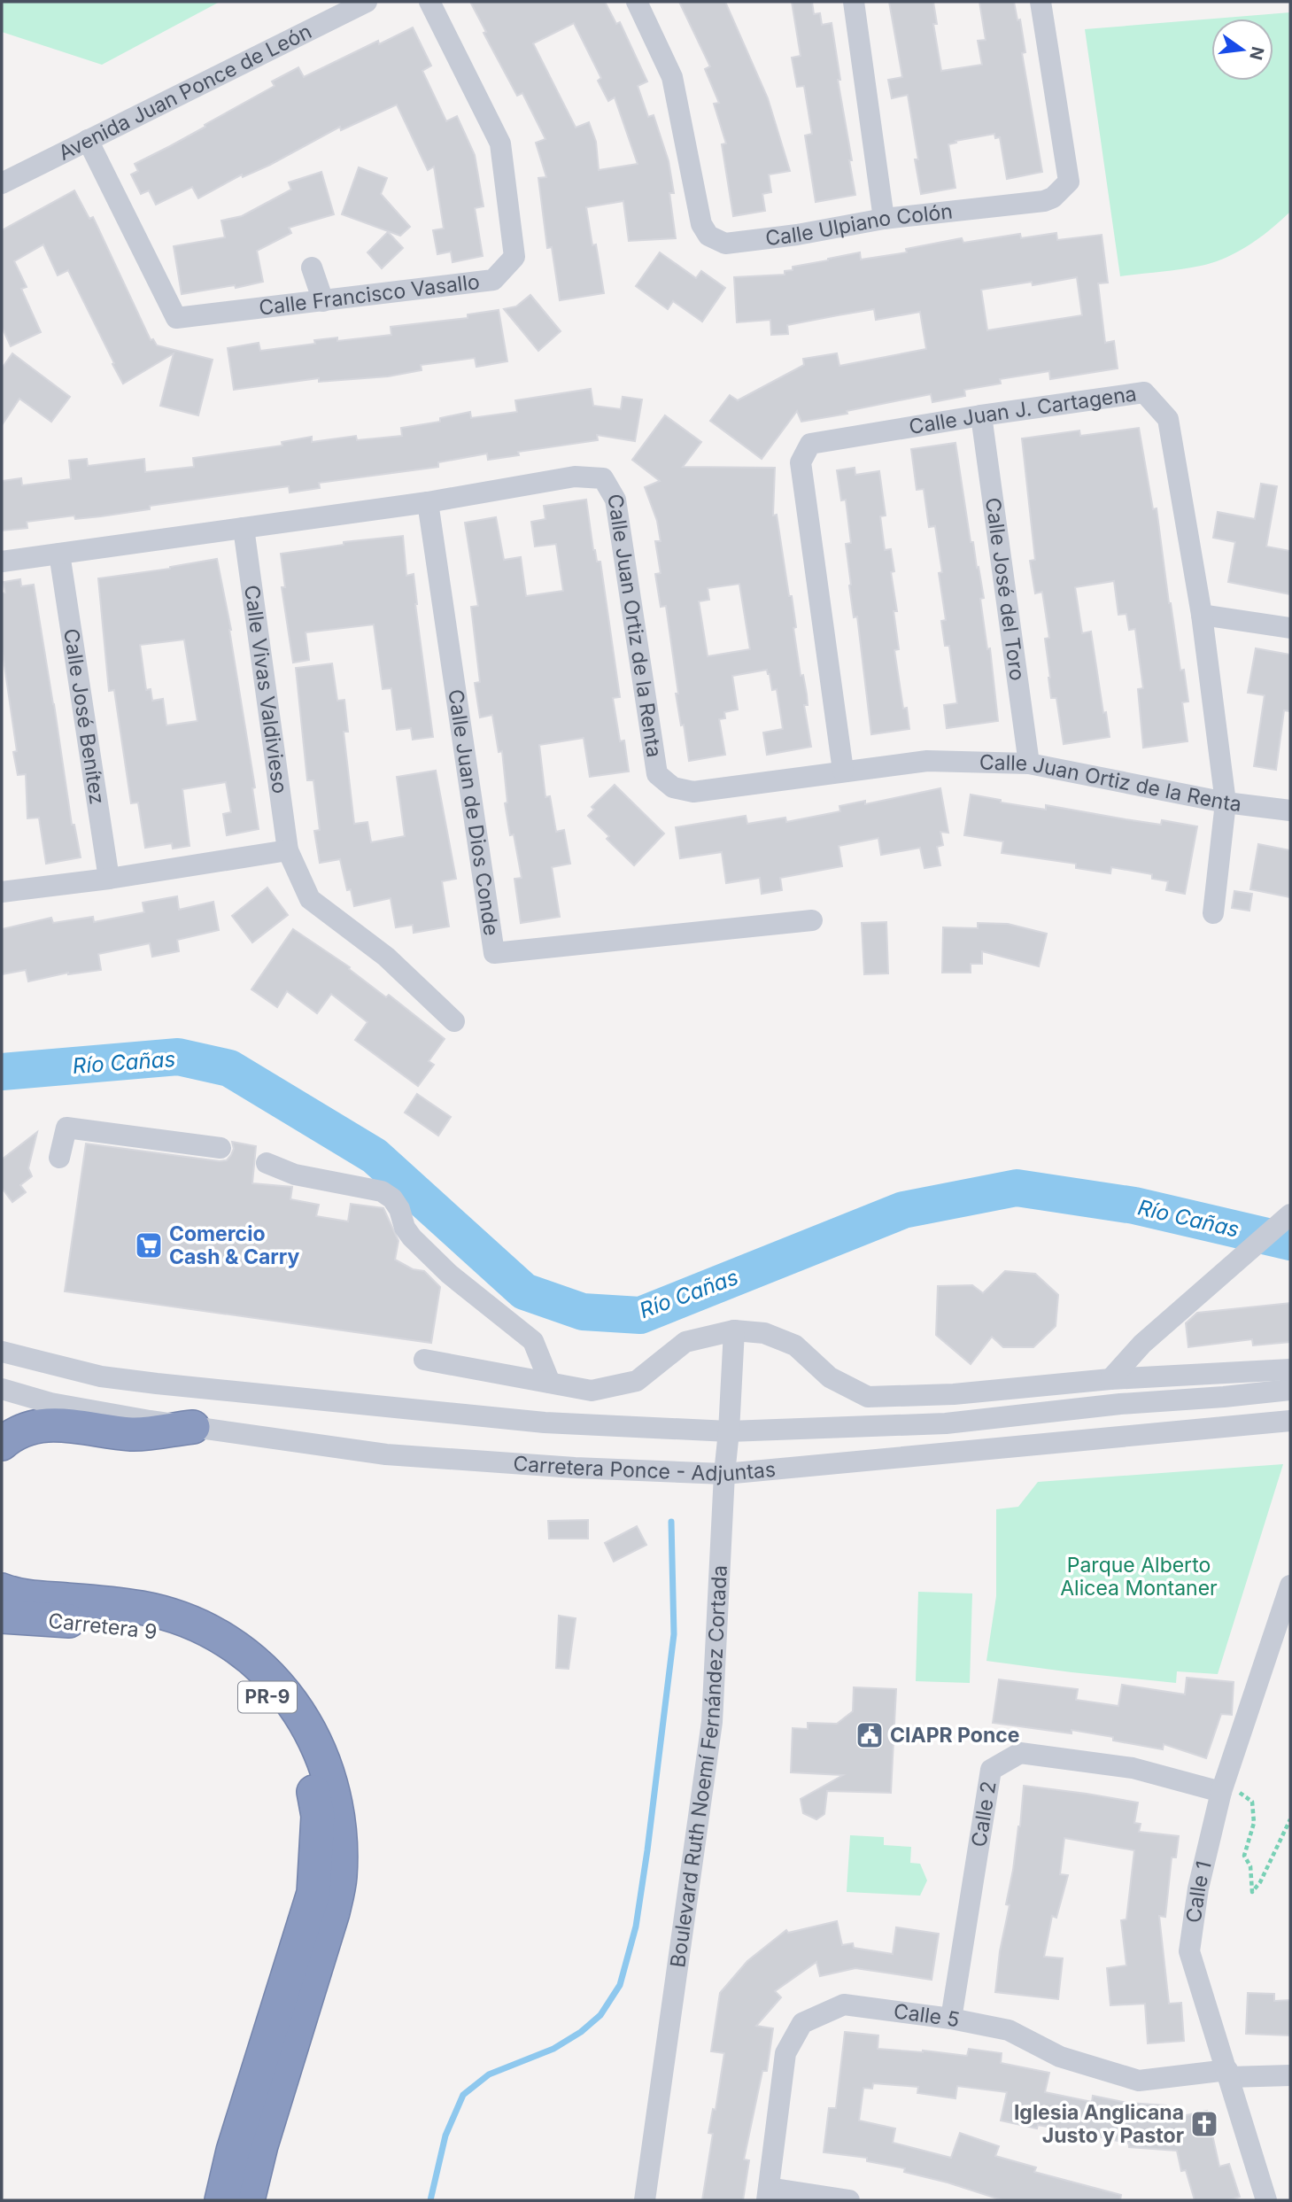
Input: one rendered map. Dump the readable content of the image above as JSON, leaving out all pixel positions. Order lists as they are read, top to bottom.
{
  "streets": {
    "highway": ["Carretera 9", "PR-9"],
    "street": [
      "Avenida Juan Ponce de León",
      "Calle Ulpiano Colón",
      "Calle Francisco Vasallo",
      "Calle Juan J. Cartagena",
      "Calle José del Toro",
      "Calle Juan Ortiz de la Renta",
      "Calle Vivas Valdivieso",
      "Calle José Benítez",
      "Calle Juan de Dios Conde",
      "Carretera Ponce - Adjuntas",
      "Boulevard Ruth Noemí Fernández Cortada",
      "Calle 2",
      "Calle 1",
      "Calle 5"
    ]
  },
  "crossings": [
    ["Avenida Juan Ponce de León", "Calle Francisco Vasallo"],
    ["Calle Juan J. Cartagena", "Calle José del Toro"],
    ["Calle Juan J. Cartagena", "Calle Juan Ortiz de la Renta"],
    ["Calle José del Toro", "Calle Juan Ortiz de la Renta"],
    ["Calle Juan Ortiz de la Renta", "Calle Vivas Valdivieso"],
    ["Calle Juan Ortiz de la Renta", "Calle José Benítez"],
    ["Calle Juan Ortiz de la Renta", "Calle Juan de Dios Conde"],
    ["Carretera Ponce - Adjuntas", "Boulevard Ruth Noemí Fernández Cortada"],
    ["Carretera 9", "PR-9"],
    ["Calle 2", "Calle 1"],
    ["Calle 2", "Calle 5"],
    ["Calle 1", "Calle 5"]
  ],
  "water": ["Río Cañas"],
  "parks": ["Parque Alberto Alicea Montaner"],
  "places": {
    "supermarket": ["Comercio Cash & Carry"],
    "public building": ["CIAPR Ponce"],
    "church": ["Iglesia Anglicana Justo y Pastor"]
  },
  "north": "right"
}
